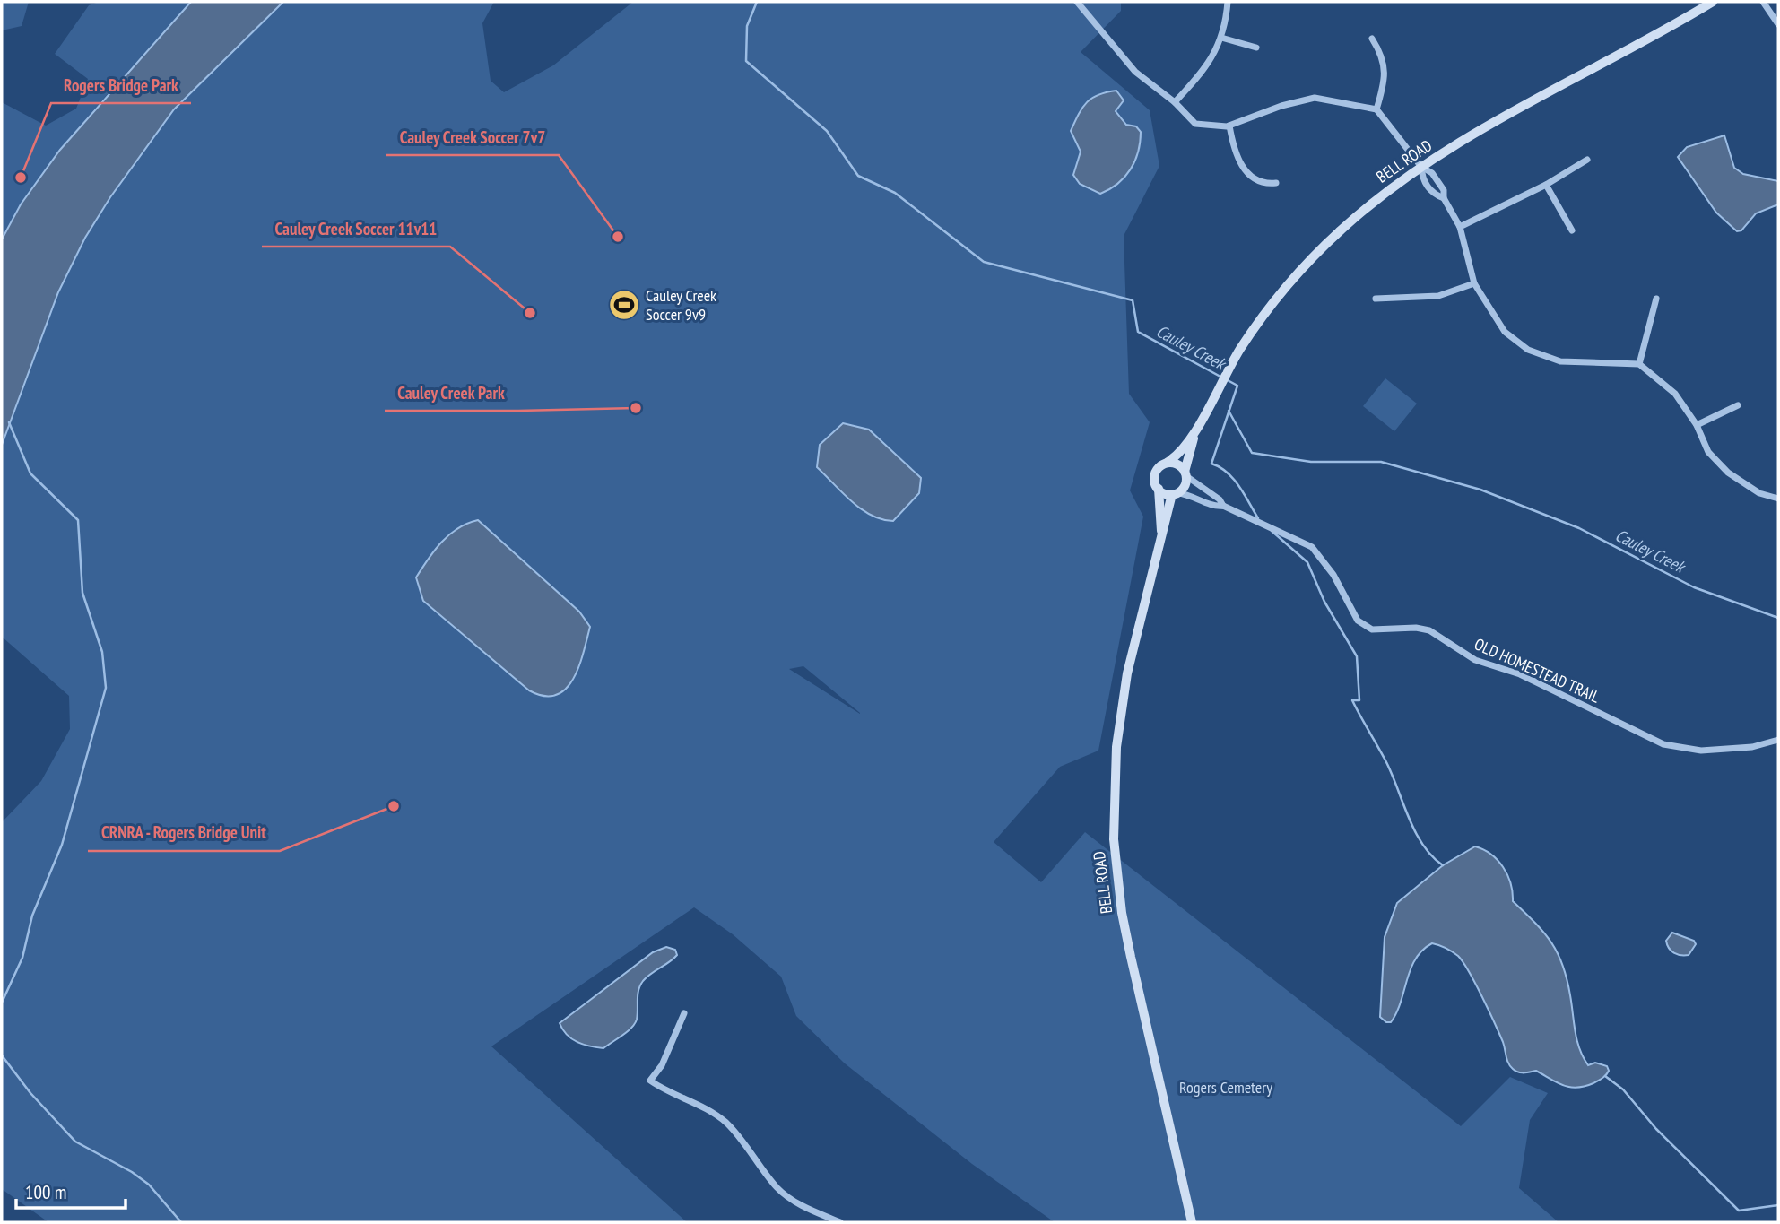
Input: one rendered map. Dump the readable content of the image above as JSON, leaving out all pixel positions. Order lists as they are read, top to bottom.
{
  "streets": {
    "street": ["BELL ROAD", "OLD HOMESTEAD TRAIL"]
  },
  "water": ["Cauley Creek"],
  "parks": ["Rogers Cemetery"],
  "places": {
    "other": [
      "Rogers Bridge Park",
      "Cauley Creek Soccer 7v7",
      "Cauley Creek Soccer 11v11",
      "Cauley Creek Park",
      "CRNRA - Rogers Bridge Unit"
    ],
    "sports": ["Cauley Creek Soccer 9v9"]
  },
  "scale_bar": "100 m"
}
